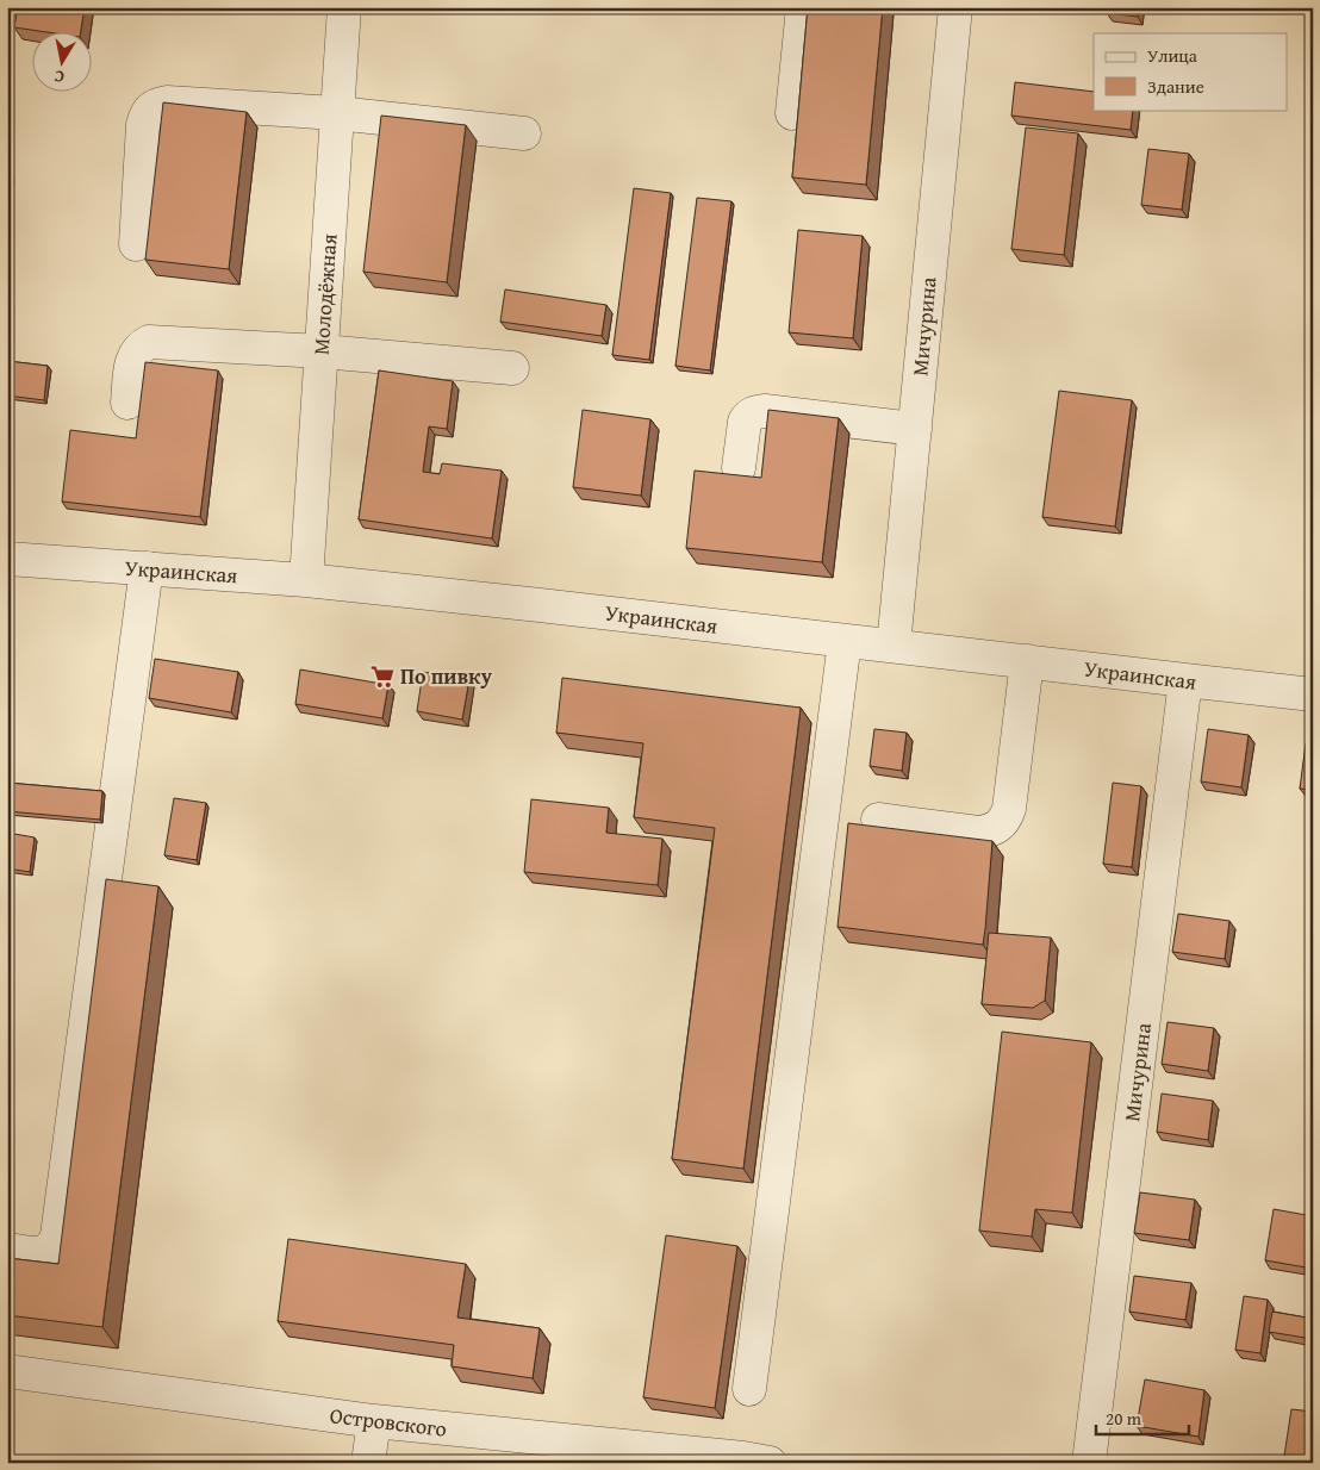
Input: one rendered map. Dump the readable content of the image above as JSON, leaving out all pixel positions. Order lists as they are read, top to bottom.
{
  "streets": {
    "street": [
      "Молодёжная",
      "Мичурина",
      "Украинская",
      "Островского"
    ]
  },
  "crossings": [
    ["Молодёжная", "Украинская"],
    ["Мичурина", "Украинская"]
  ],
  "places": {
    "supermarket": ["По пивку"]
  },
  "legend": ["Улица", "Здание"],
  "scale_bar": "20 m",
  "north": "bottom"
}
